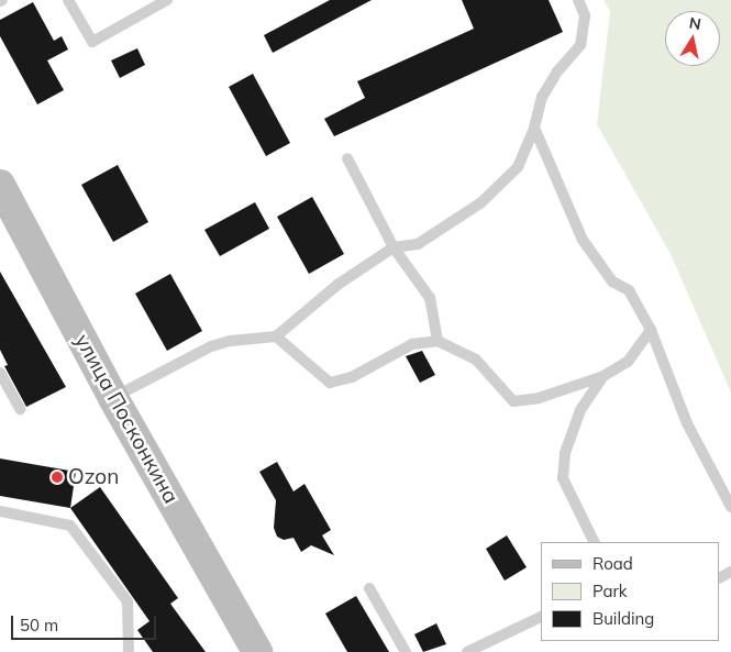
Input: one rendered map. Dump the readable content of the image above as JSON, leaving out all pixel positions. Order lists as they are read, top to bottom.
{
  "streets": {
    "street": ["улица Посконкина"]
  },
  "places": ["Ozon"],
  "legend": ["Road", "Park", "Building"],
  "scale_bar": "50 m",
  "north": "top"
}
